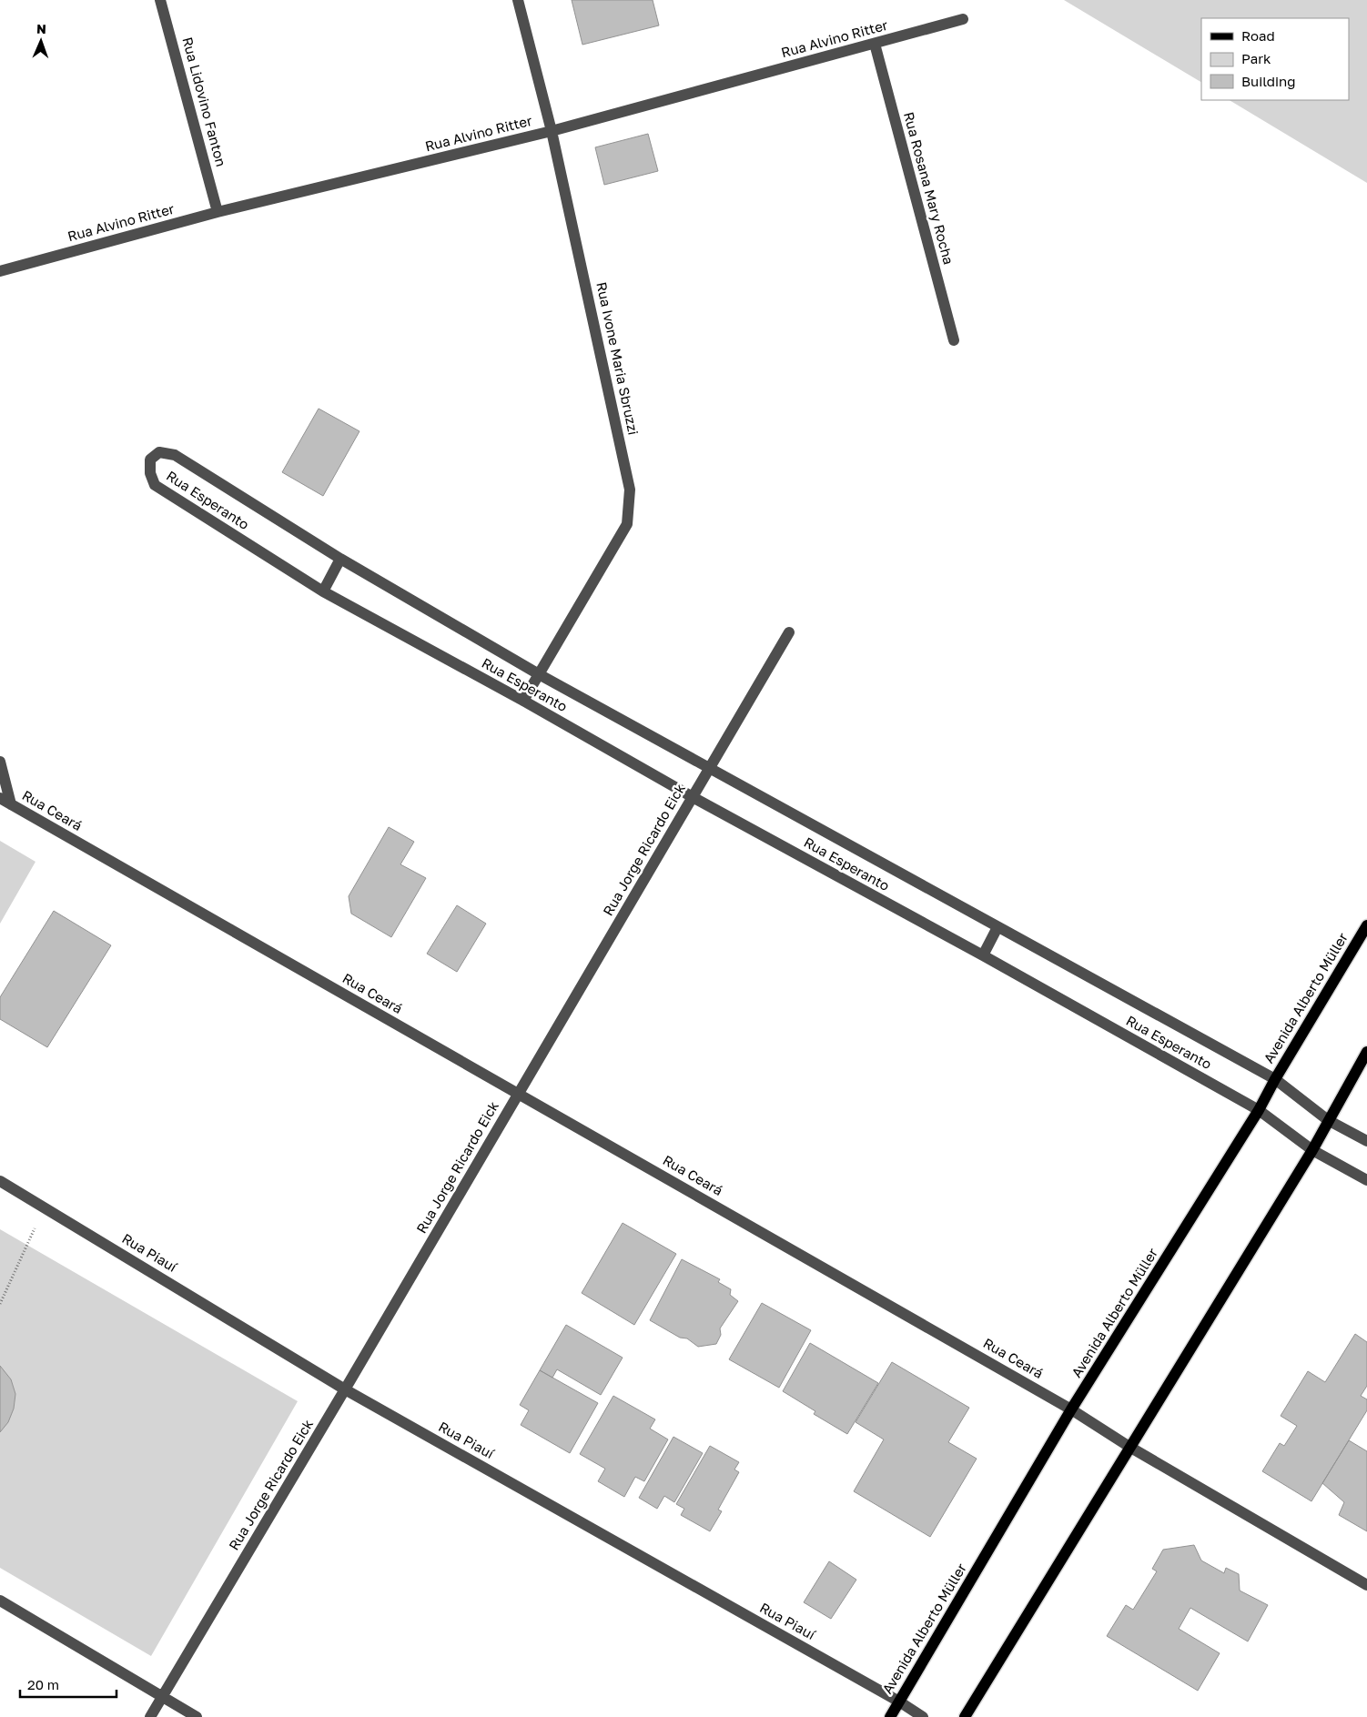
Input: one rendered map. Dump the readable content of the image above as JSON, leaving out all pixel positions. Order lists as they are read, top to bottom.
{
  "streets": {
    "main road": ["Avenida Alberto Müller"],
    "street": [
      "Rua Alvino Ritter",
      "Rua Lidovino Fanton",
      "Rua Rosana Mary Rocha",
      "Rua Ivone Maria Sbruzzi",
      "Rua Esperanto",
      "Rua Ceará",
      "Rua Jorge Ricardo Eick",
      "Rua Piauí"
    ]
  },
  "crossings": [
    ["Rua Alvino Ritter", "Rua Lidovino Fanton"],
    ["Rua Alvino Ritter", "Rua Rosana Mary Rocha"],
    ["Rua Alvino Ritter", "Rua Ivone Maria Sbruzzi"],
    ["Rua Ivone Maria Sbruzzi", "Rua Esperanto"],
    ["Rua Esperanto", "Rua Jorge Ricardo Eick"],
    ["Rua Esperanto", "Avenida Alberto Müller"],
    ["Rua Ceará", "Rua Jorge Ricardo Eick"],
    ["Rua Ceará", "Avenida Alberto Müller"],
    ["Rua Jorge Ricardo Eick", "Rua Piauí"],
    ["Avenida Alberto Müller", "Rua Piauí"]
  ],
  "legend": ["Road", "Park", "Building"],
  "scale_bar": "20 m",
  "north": "top"
}
